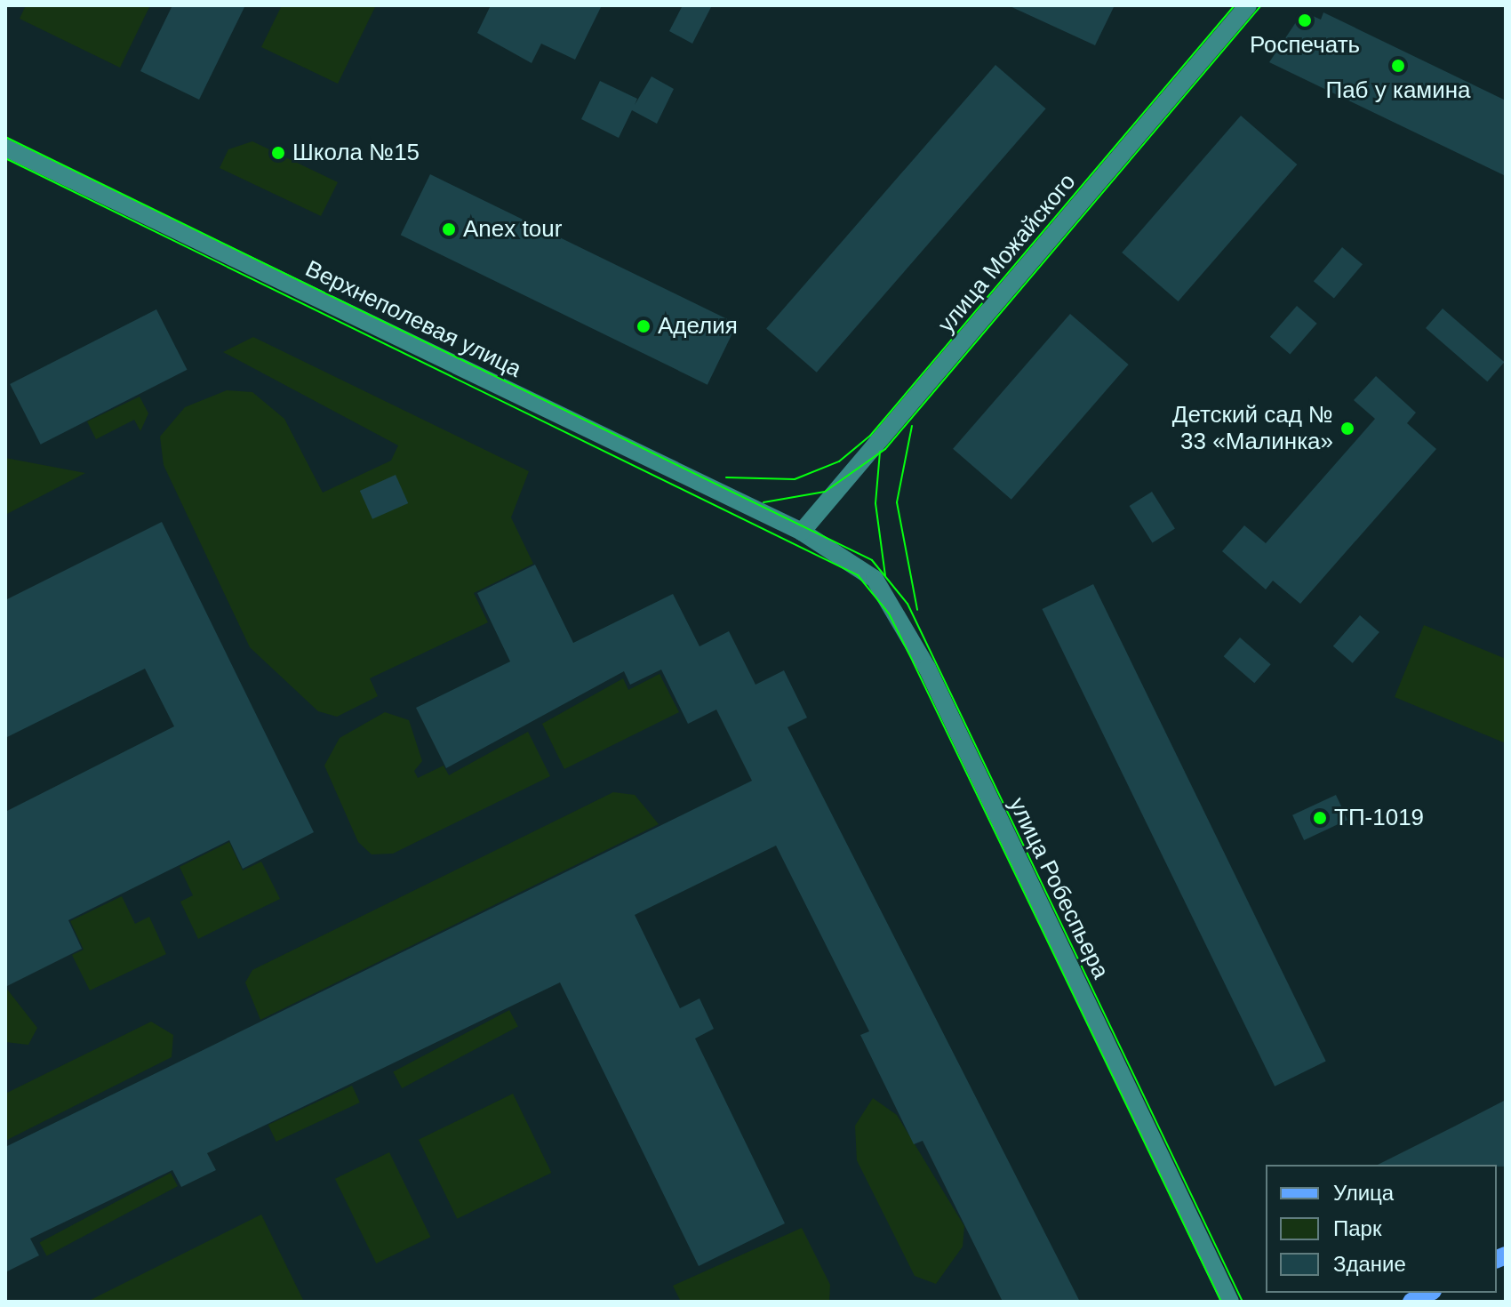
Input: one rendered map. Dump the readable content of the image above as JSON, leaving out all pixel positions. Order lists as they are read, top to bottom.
{
  "streets": {
    "street": ["улица Можайского", "Верхнеполевая улица", "улица Робеспьера"]
  },
  "crossings": [
    ["улица Можайского", "Верхнеполевая улица"],
    ["улица Можайского", "улица Робеспьера"],
    ["Верхнеполевая улица", "улица Робеспьера"]
  ],
  "places": [
    "Роспечать",
    "Паб у камина",
    "Школа №15",
    "Anex tour",
    "Аделия",
    "Детский сад № 33 «Малинка»",
    "ТП-1019"
  ],
  "legend": ["Улица", "Парк", "Здание"]
}
